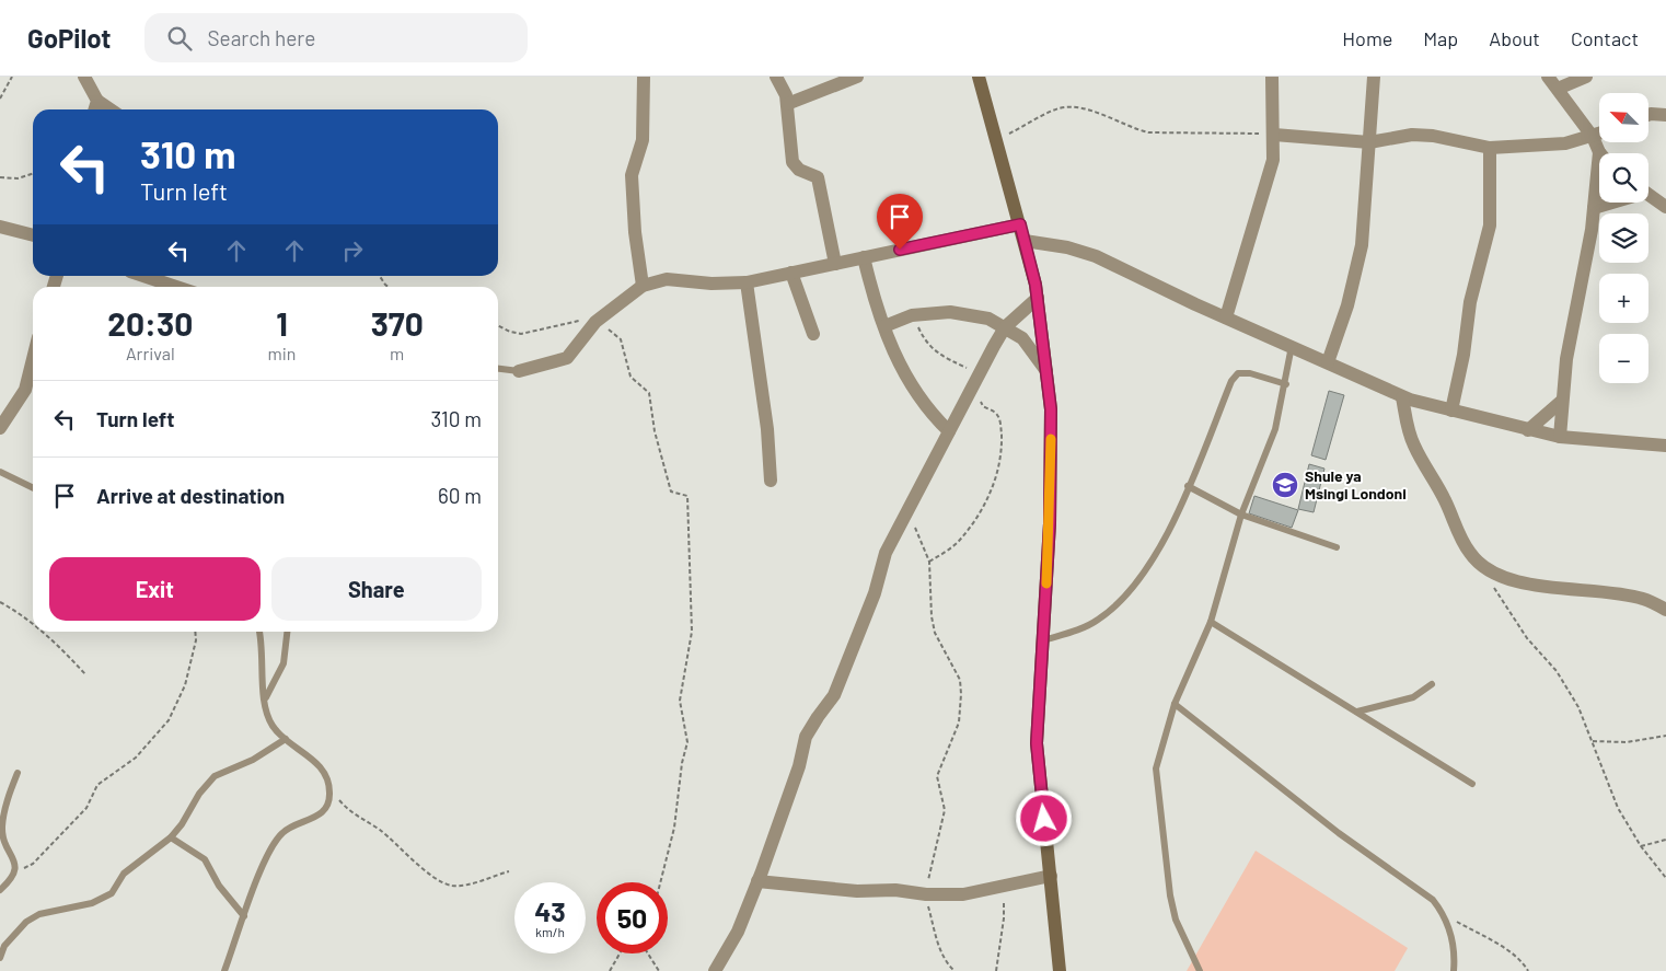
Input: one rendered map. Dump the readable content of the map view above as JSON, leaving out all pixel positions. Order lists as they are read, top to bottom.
{
  "places": {
    "school or university": ["Shule ya Msingi Londoni"]
  },
  "north": "top left",
  "page": {
    "header": "GoPilot",
    "search": "Search here",
    "nav": [
      "Home",
      "Map",
      "About",
      "Contact"
    ],
    "map_buttons": ["+", "−"],
    "turn": ["310 m", "Turn left"],
    "eta": [
      "20:30",
      "Arrival",
      "1",
      "min",
      "370",
      "m"
    ],
    "list": [
      {
        "name": "Turn left",
        "value": "310 m"
      },
      {
        "name": "Arrive at destination",
        "value": "60 m"
      }
    ],
    "buttons": ["Exit", "Share"],
    "speed": "43 km/h",
    "limit": "50"
  }
}
